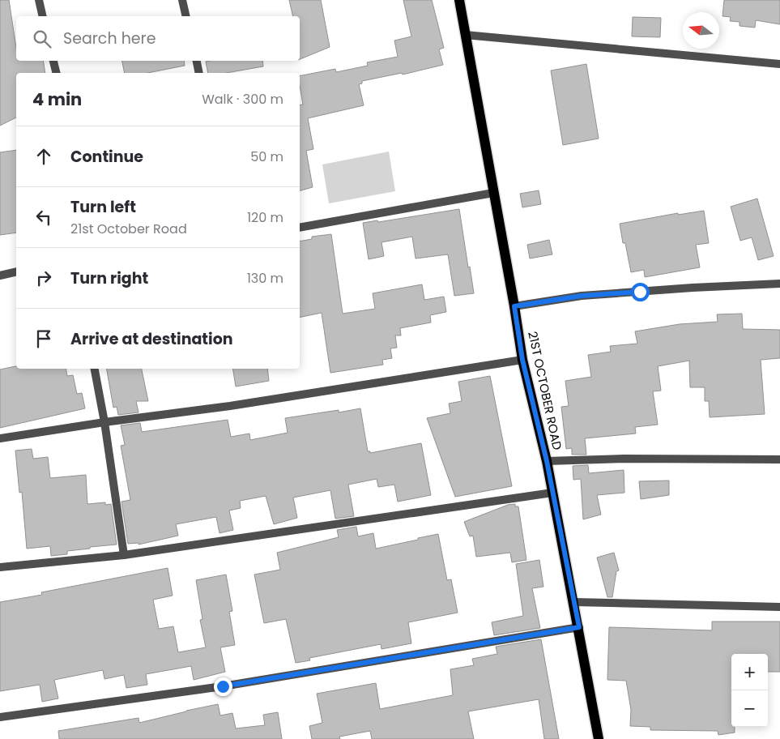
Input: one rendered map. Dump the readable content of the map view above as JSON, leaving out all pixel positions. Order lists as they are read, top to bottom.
{
  "streets": {
    "main road": ["21ST OCTOBER ROAD"]
  },
  "north": "left",
  "page": {
    "search": "Search here",
    "heading": ["4 min", "Walk · 300 m"],
    "list": [
      ["Continue", "50 m"],
      ["Turn left", "21st October Road", "120 m"],
      ["Turn right", "130 m"],
      "Arrive at destination"
    ],
    "map_buttons": ["+", "−"]
  }
}
